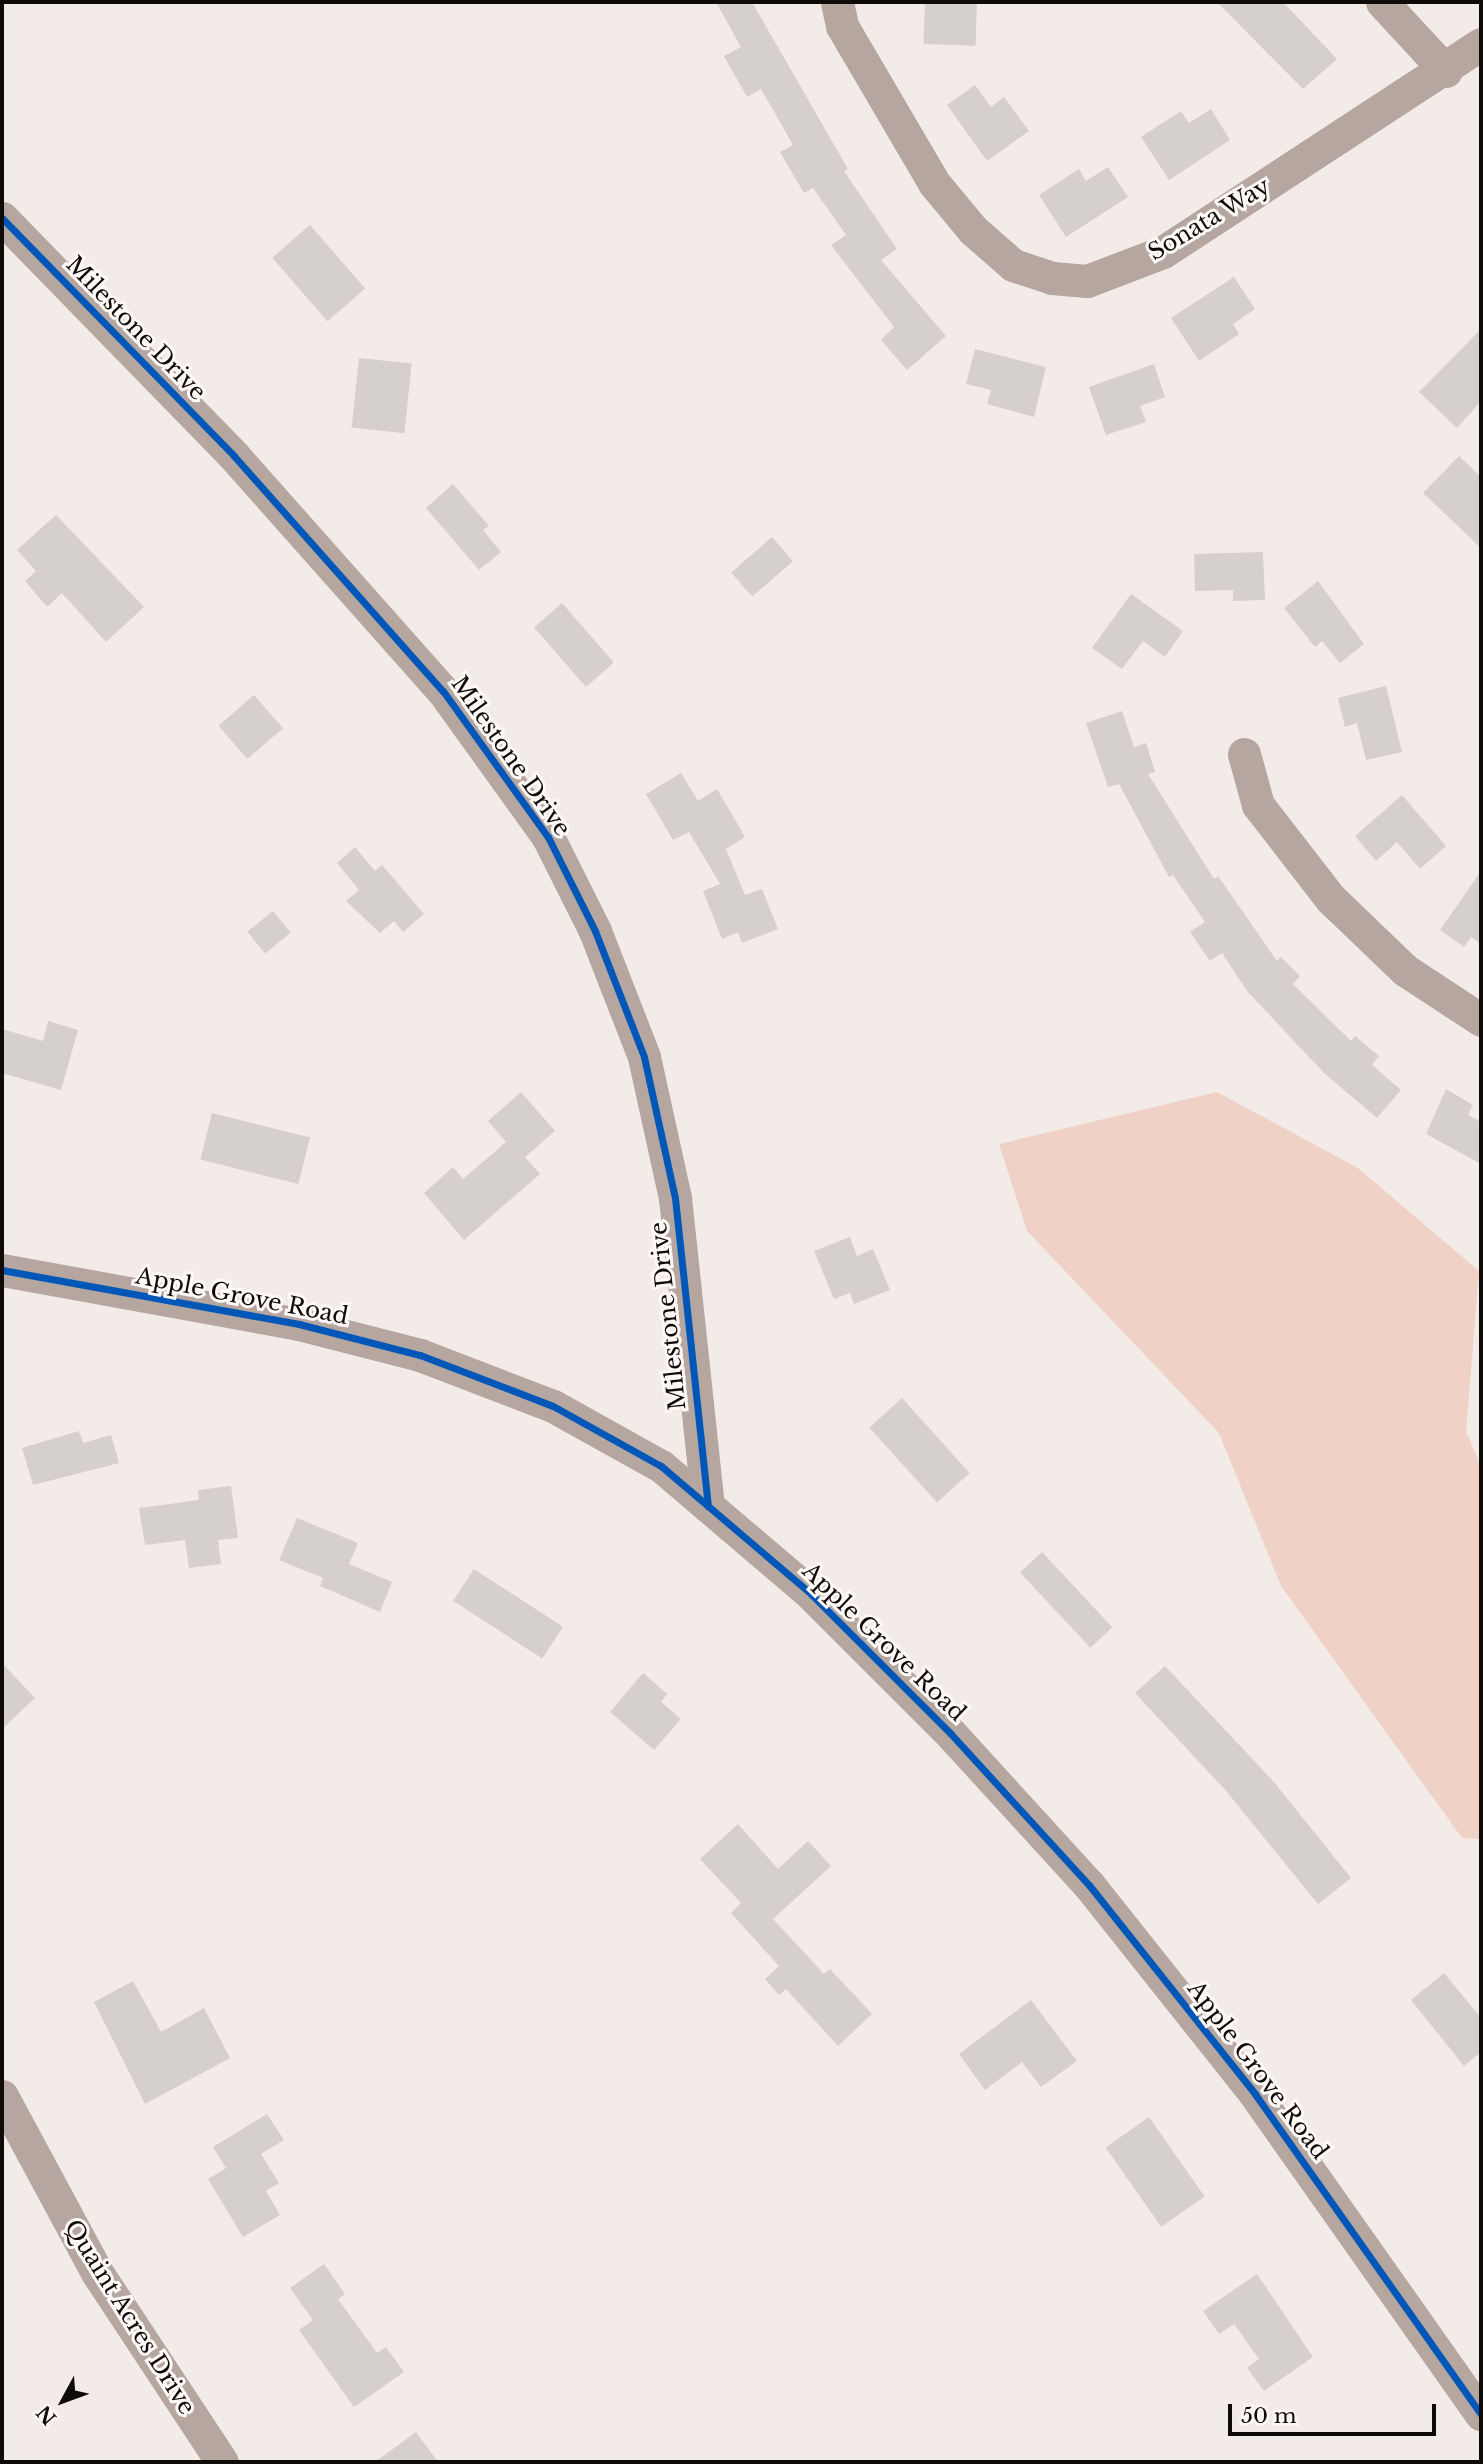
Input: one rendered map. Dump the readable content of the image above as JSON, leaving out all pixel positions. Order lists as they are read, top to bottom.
{
  "streets": {
    "street": [
      "Sonata Way",
      "Milestone Drive",
      "Apple Grove Road",
      "Quaint Acres Drive"
    ]
  },
  "crossings": [
    ["Milestone Drive", "Apple Grove Road"]
  ],
  "scale_bar": "50 m",
  "north": "bottom left"
}
